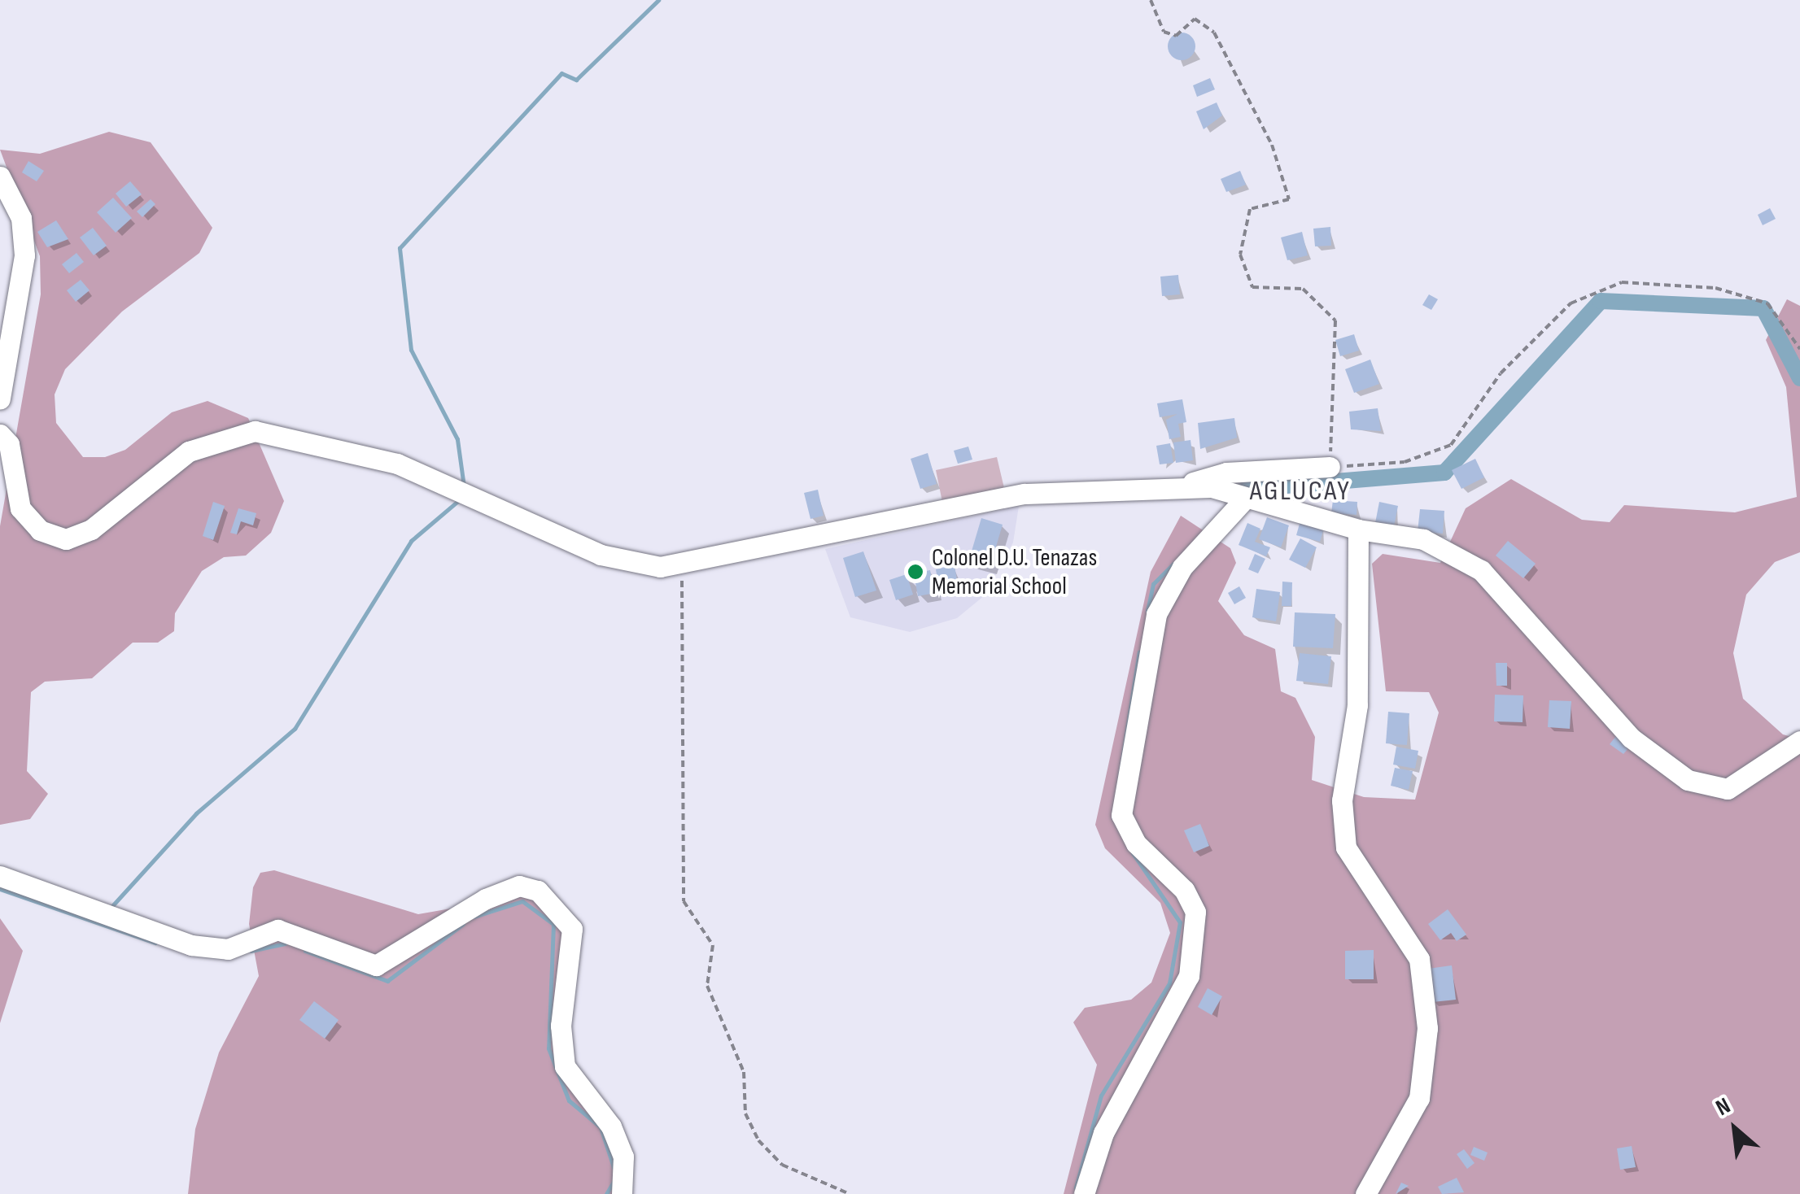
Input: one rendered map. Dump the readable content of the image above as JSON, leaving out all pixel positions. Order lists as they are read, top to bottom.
{
  "districts": ["AGLUCAY"],
  "places": ["Colonel D.U. Tenazas Memorial School"],
  "north": "top left"
}
